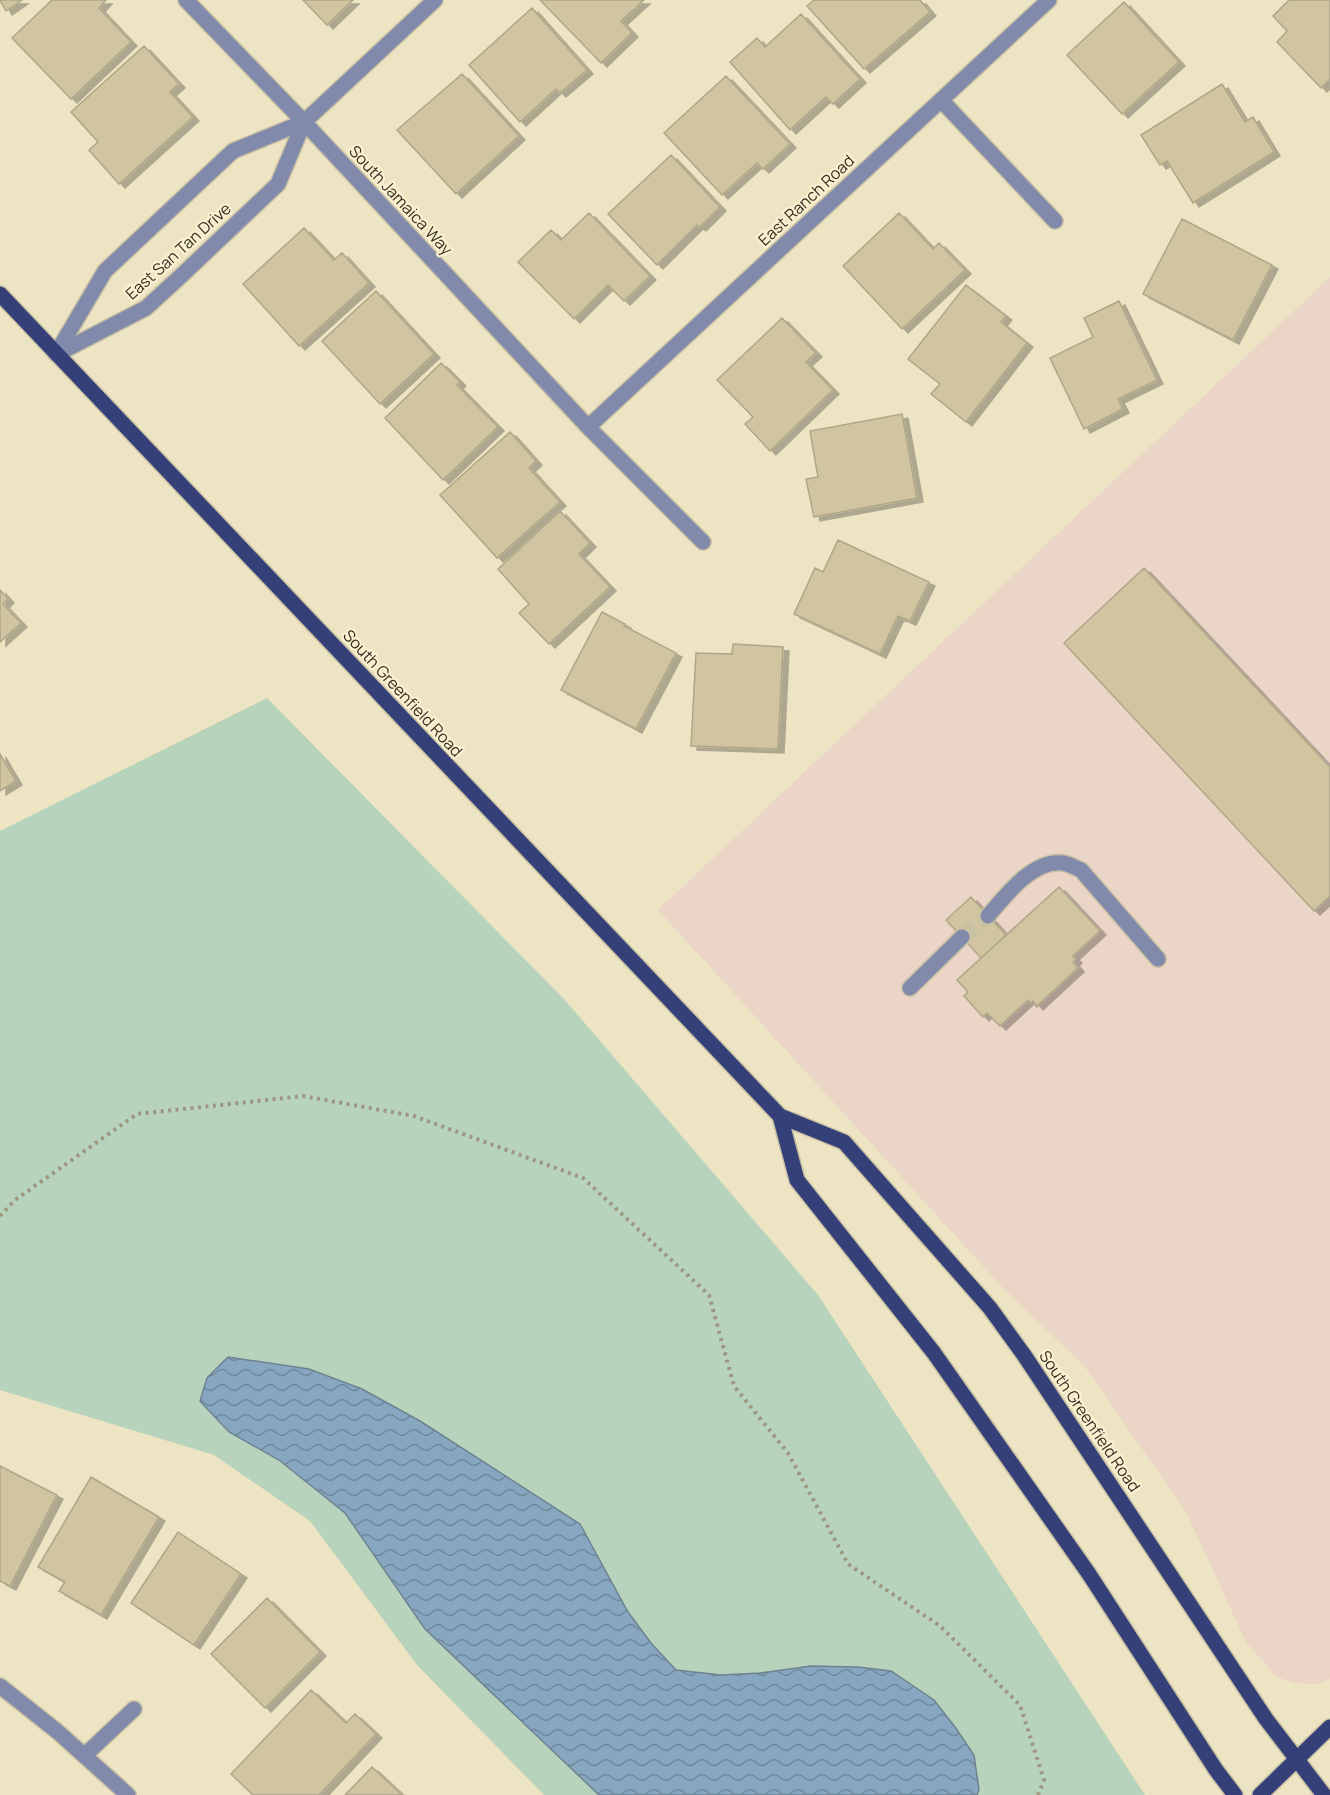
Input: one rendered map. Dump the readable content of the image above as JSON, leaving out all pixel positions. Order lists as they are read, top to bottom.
{
  "streets": {
    "main road": ["South Greenfield Road"],
    "street": ["South Jamaica Way", "East Ranch Road", "East San Tan Drive"]
  },
  "crossings": [
    ["South Jamaica Way", "East Ranch Road"],
    ["South Jamaica Way", "East San Tan Drive"],
    ["East San Tan Drive", "South Greenfield Road"]
  ]
}
